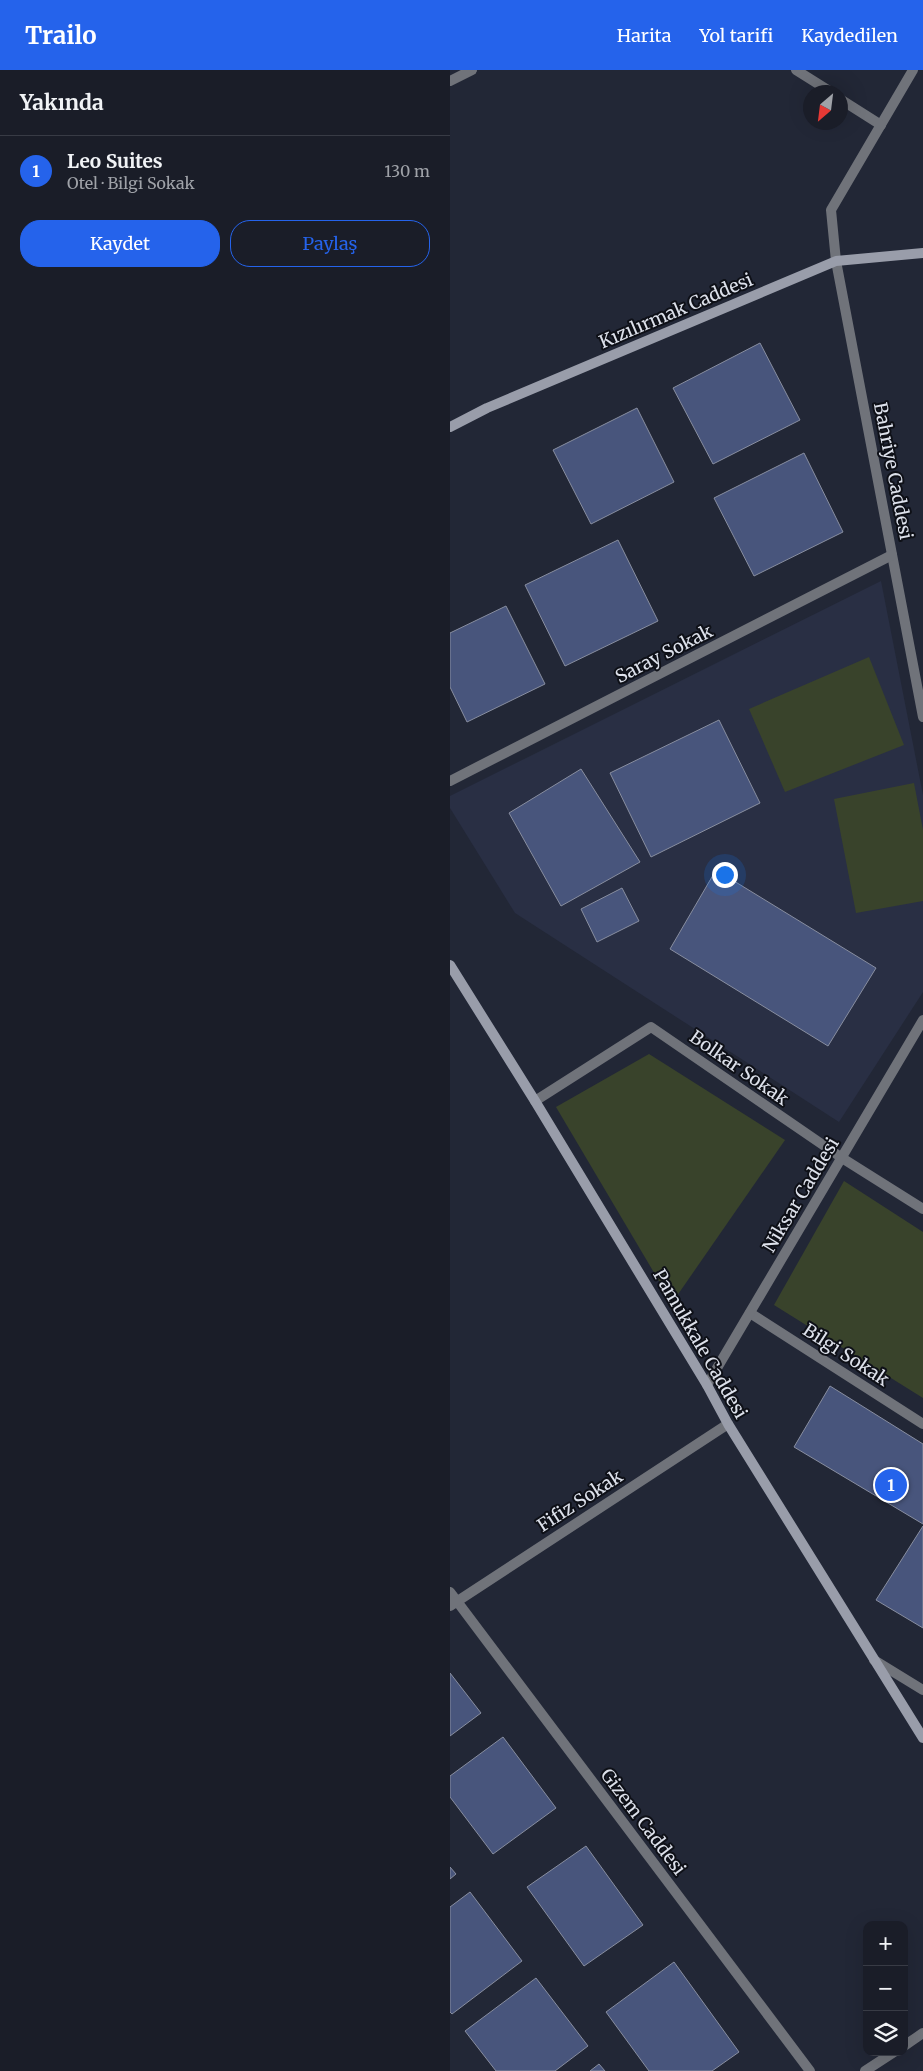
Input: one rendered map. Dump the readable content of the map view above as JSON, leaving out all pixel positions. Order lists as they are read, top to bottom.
{
  "streets": {
    "street": [
      "Kızılırmak Caddesi",
      "Bahriye Caddesi",
      "Saray Sokak",
      "Bolkar Sokak",
      "Niksar Caddesi",
      "Pamukkale Caddesi",
      "Bilgi Sokak",
      "Fifiz Sokak",
      "Gizem Caddesi"
    ]
  },
  "crossings": [
    ["Kızılırmak Caddesi", "Bahriye Caddesi"],
    ["Bahriye Caddesi", "Saray Sokak"],
    ["Bolkar Sokak", "Niksar Caddesi"],
    ["Bolkar Sokak", "Pamukkale Caddesi"],
    ["Niksar Caddesi", "Pamukkale Caddesi"],
    ["Niksar Caddesi", "Bilgi Sokak"],
    ["Pamukkale Caddesi", "Fifiz Sokak"],
    ["Fifiz Sokak", "Gizem Caddesi"]
  ],
  "north": "bottom left",
  "page": {
    "header": "Trailo",
    "nav": ["Harita", "Yol tarifi", "Kaydedilen"],
    "heading": "Yakında",
    "list": [
      {
        "mark": "1",
        "name": "Leo Suites",
        "note": "Otel · Bilgi Sokak",
        "value": "130 m"
      }
    ],
    "buttons": ["Kaydet", "Paylaş"],
    "pins": "1",
    "map_buttons": ["+", "−"]
  }
}
